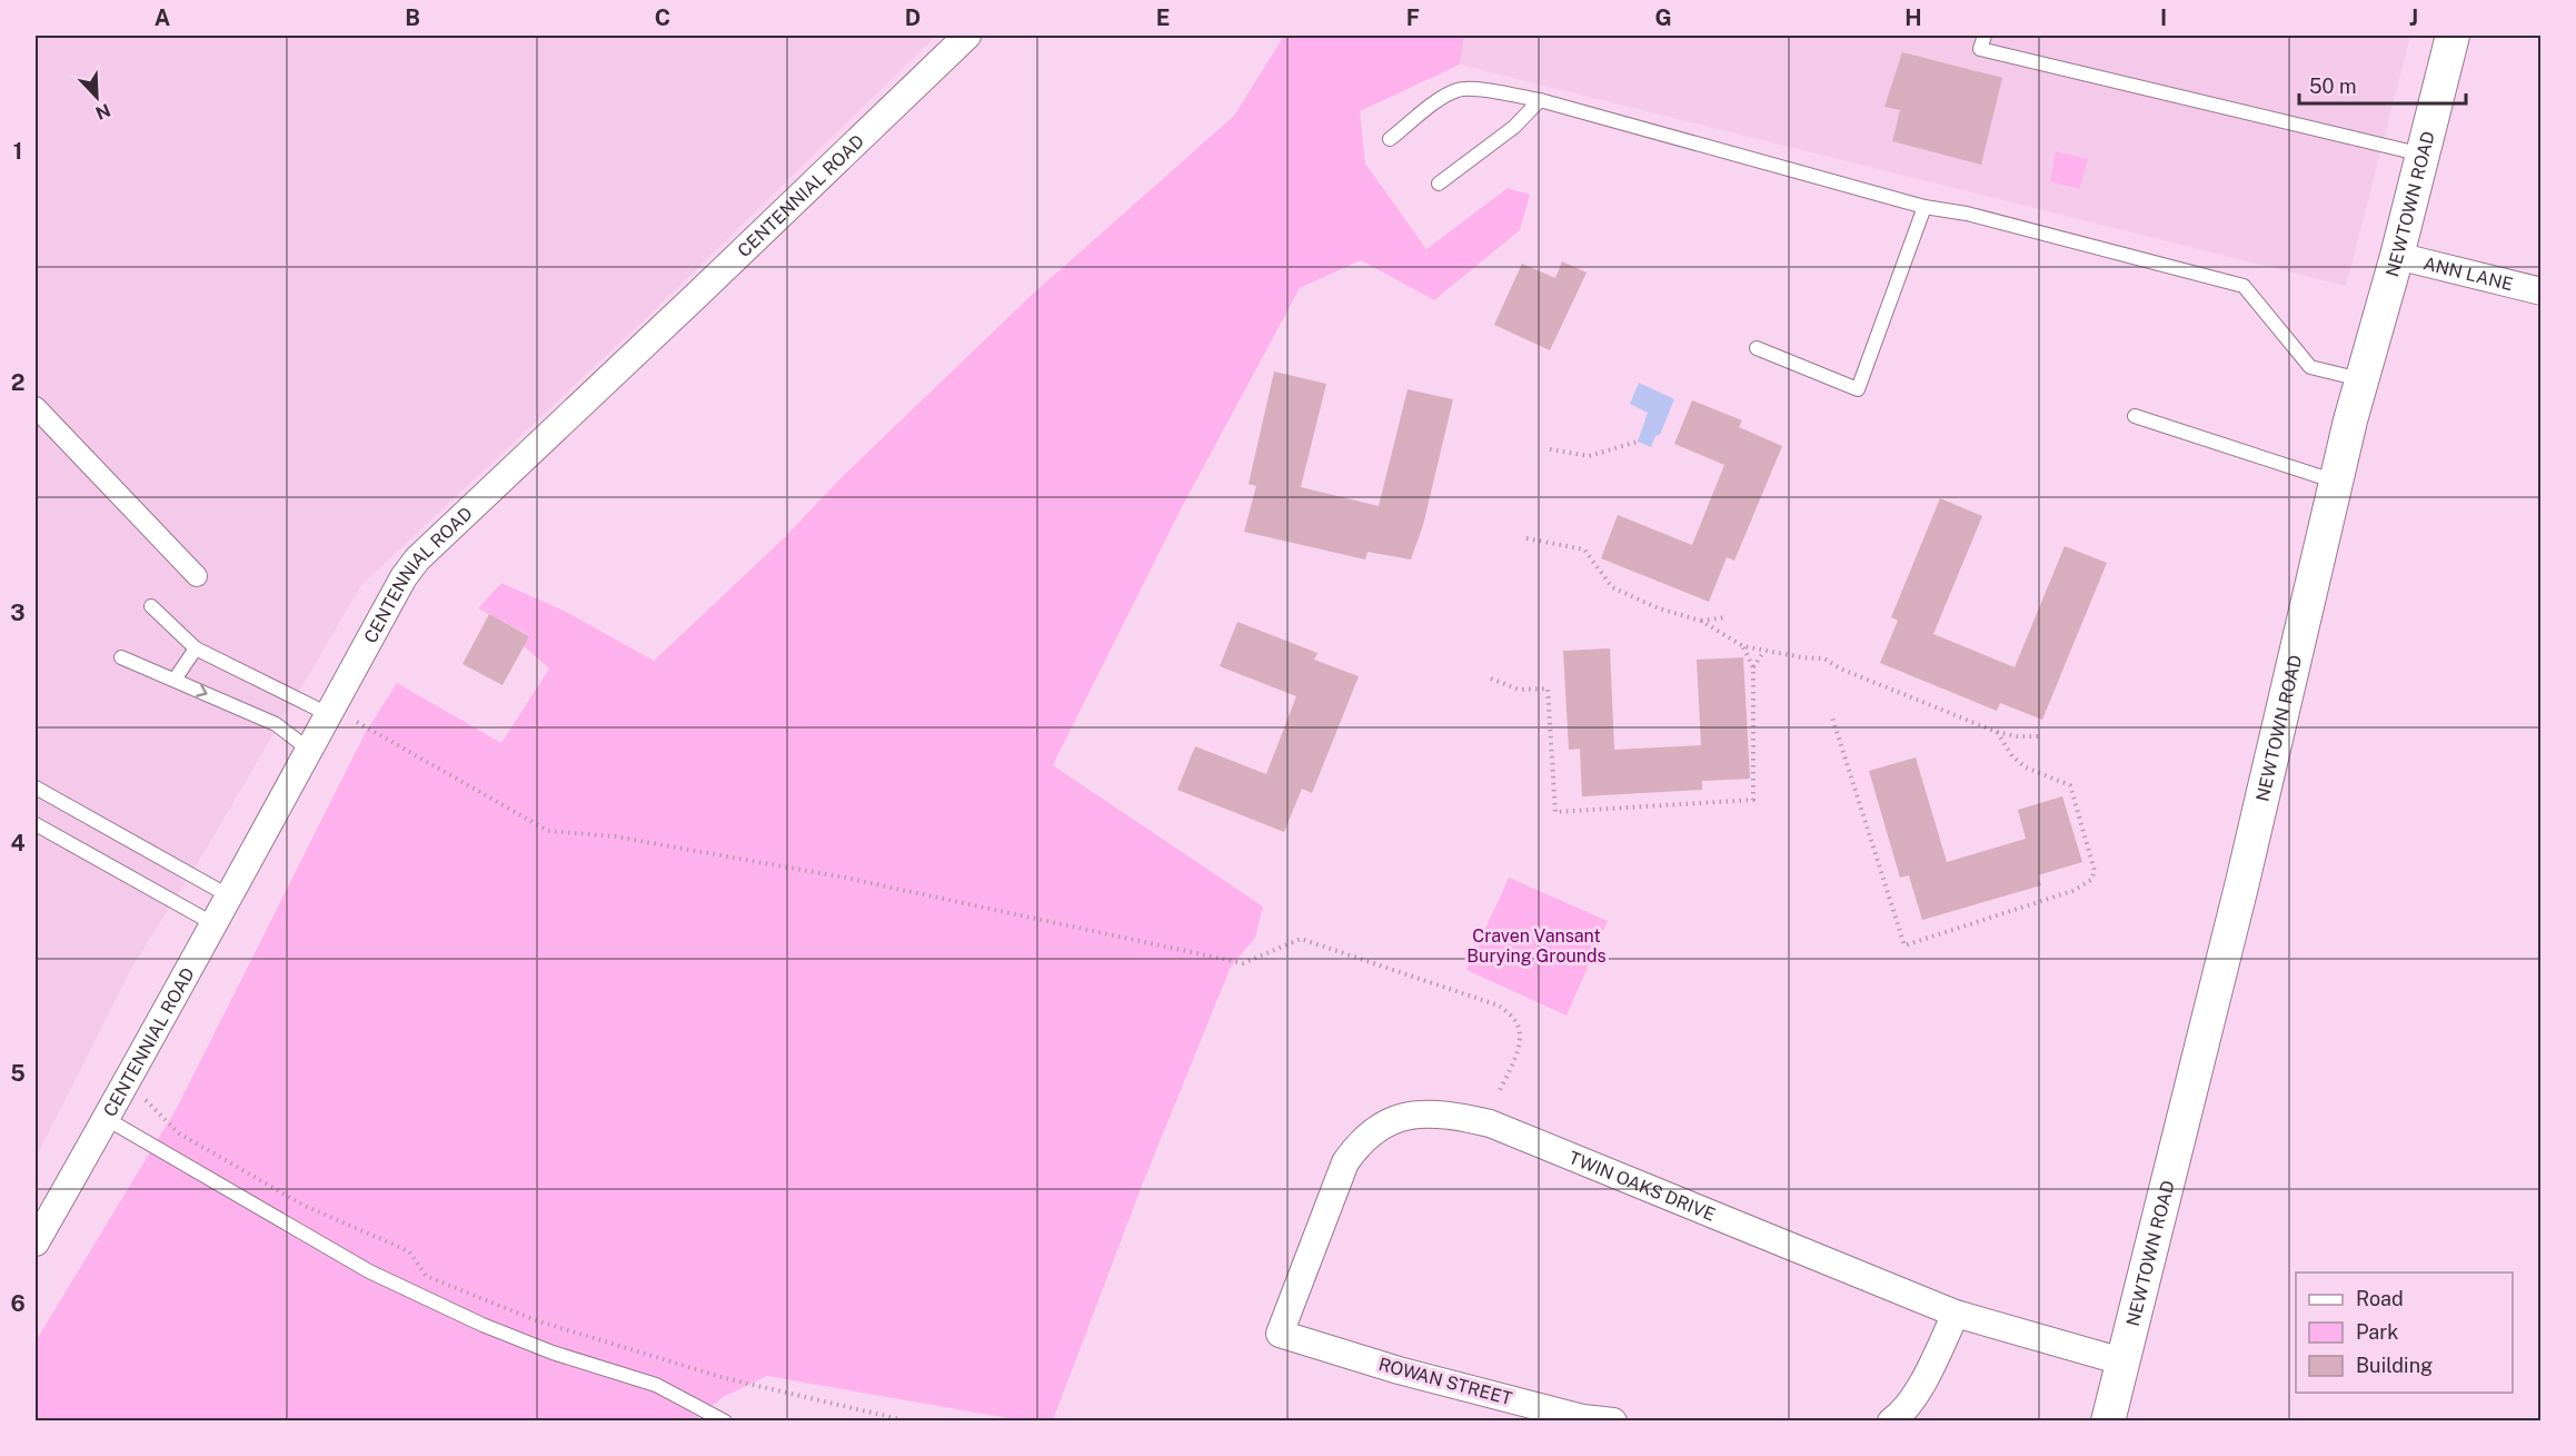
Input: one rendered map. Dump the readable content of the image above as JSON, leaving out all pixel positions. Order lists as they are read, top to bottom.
{
  "streets": {
    "street": [
      "CENTENNIAL ROAD",
      "NEWTOWN ROAD",
      "ANN LANE",
      "TWIN OAKS DRIVE",
      "ROWAN STREET"
    ]
  },
  "crossings": [
    ["NEWTOWN ROAD", "ANN LANE"],
    ["NEWTOWN ROAD", "TWIN OAKS DRIVE"],
    ["TWIN OAKS DRIVE", "ROWAN STREET"]
  ],
  "parks": ["Craven Vansant Burying Grounds"],
  "legend": ["Road", "Park", "Building"],
  "scale_bar": "50 m",
  "north": "bottom right",
  "grid": {
    "columns": [
      "A",
      "B",
      "C",
      "D",
      "E",
      "F",
      "G",
      "H",
      "I",
      "J"
    ],
    "rows": [
      "1",
      "2",
      "3",
      "4",
      "5",
      "6"
    ]
  }
}
